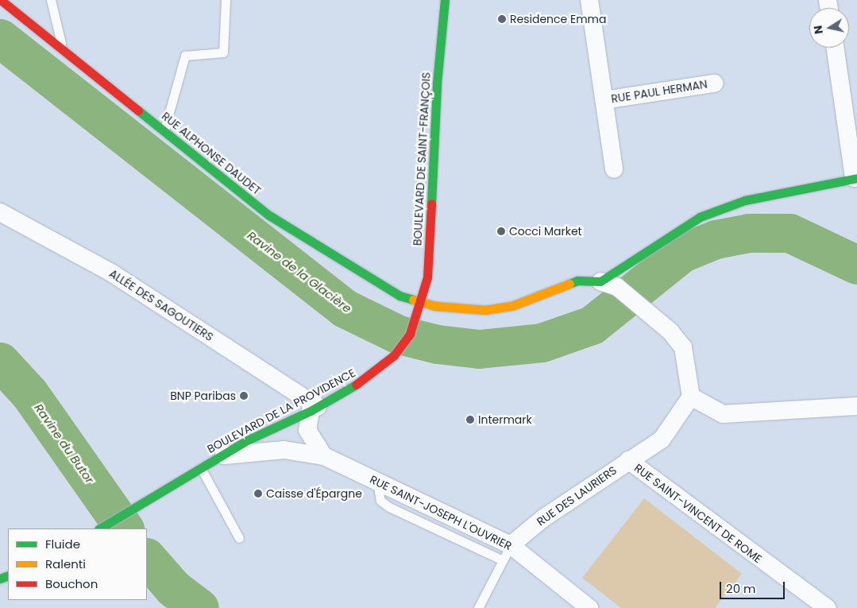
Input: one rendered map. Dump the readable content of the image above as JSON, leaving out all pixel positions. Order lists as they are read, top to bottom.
{
  "streets": {
    "street": [
      "RUE PAUL HERMAN",
      "RUE ALPHONSE DAUDET",
      "BOULEVARD DE SAINT-FRANÇOIS",
      "ALLÉE DES SAGOUTIERS",
      "BOULEVARD DE LA PROVIDENCE",
      "RUE DES LAURIERS",
      "RUE SAINT-JOSEPH L'OUVRIER",
      "RUE SAINT-VINCENT DE ROME"
    ]
  },
  "crossings": [
    ["RUE ALPHONSE DAUDET", "BOULEVARD DE SAINT-FRANÇOIS"],
    ["BOULEVARD DE SAINT-FRANÇOIS", "BOULEVARD DE LA PROVIDENCE"],
    ["ALLÉE DES SAGOUTIERS", "BOULEVARD DE LA PROVIDENCE"],
    ["BOULEVARD DE LA PROVIDENCE", "RUE SAINT-JOSEPH L'OUVRIER"],
    ["RUE DES LAURIERS", "RUE SAINT-JOSEPH L'OUVRIER"],
    ["RUE DES LAURIERS", "RUE SAINT-VINCENT DE ROME"]
  ],
  "water": ["Ravine de la Glacière", "Ravine du Butor"],
  "places": [
    "Residence Emma",
    "Cocci Market",
    "BNP Paribas",
    "Intermark",
    "Caisse d'Épargne"
  ],
  "legend": ["Fluide", "Ralenti", "Bouchon"],
  "scale_bar": "20 m",
  "north": "left"
}
